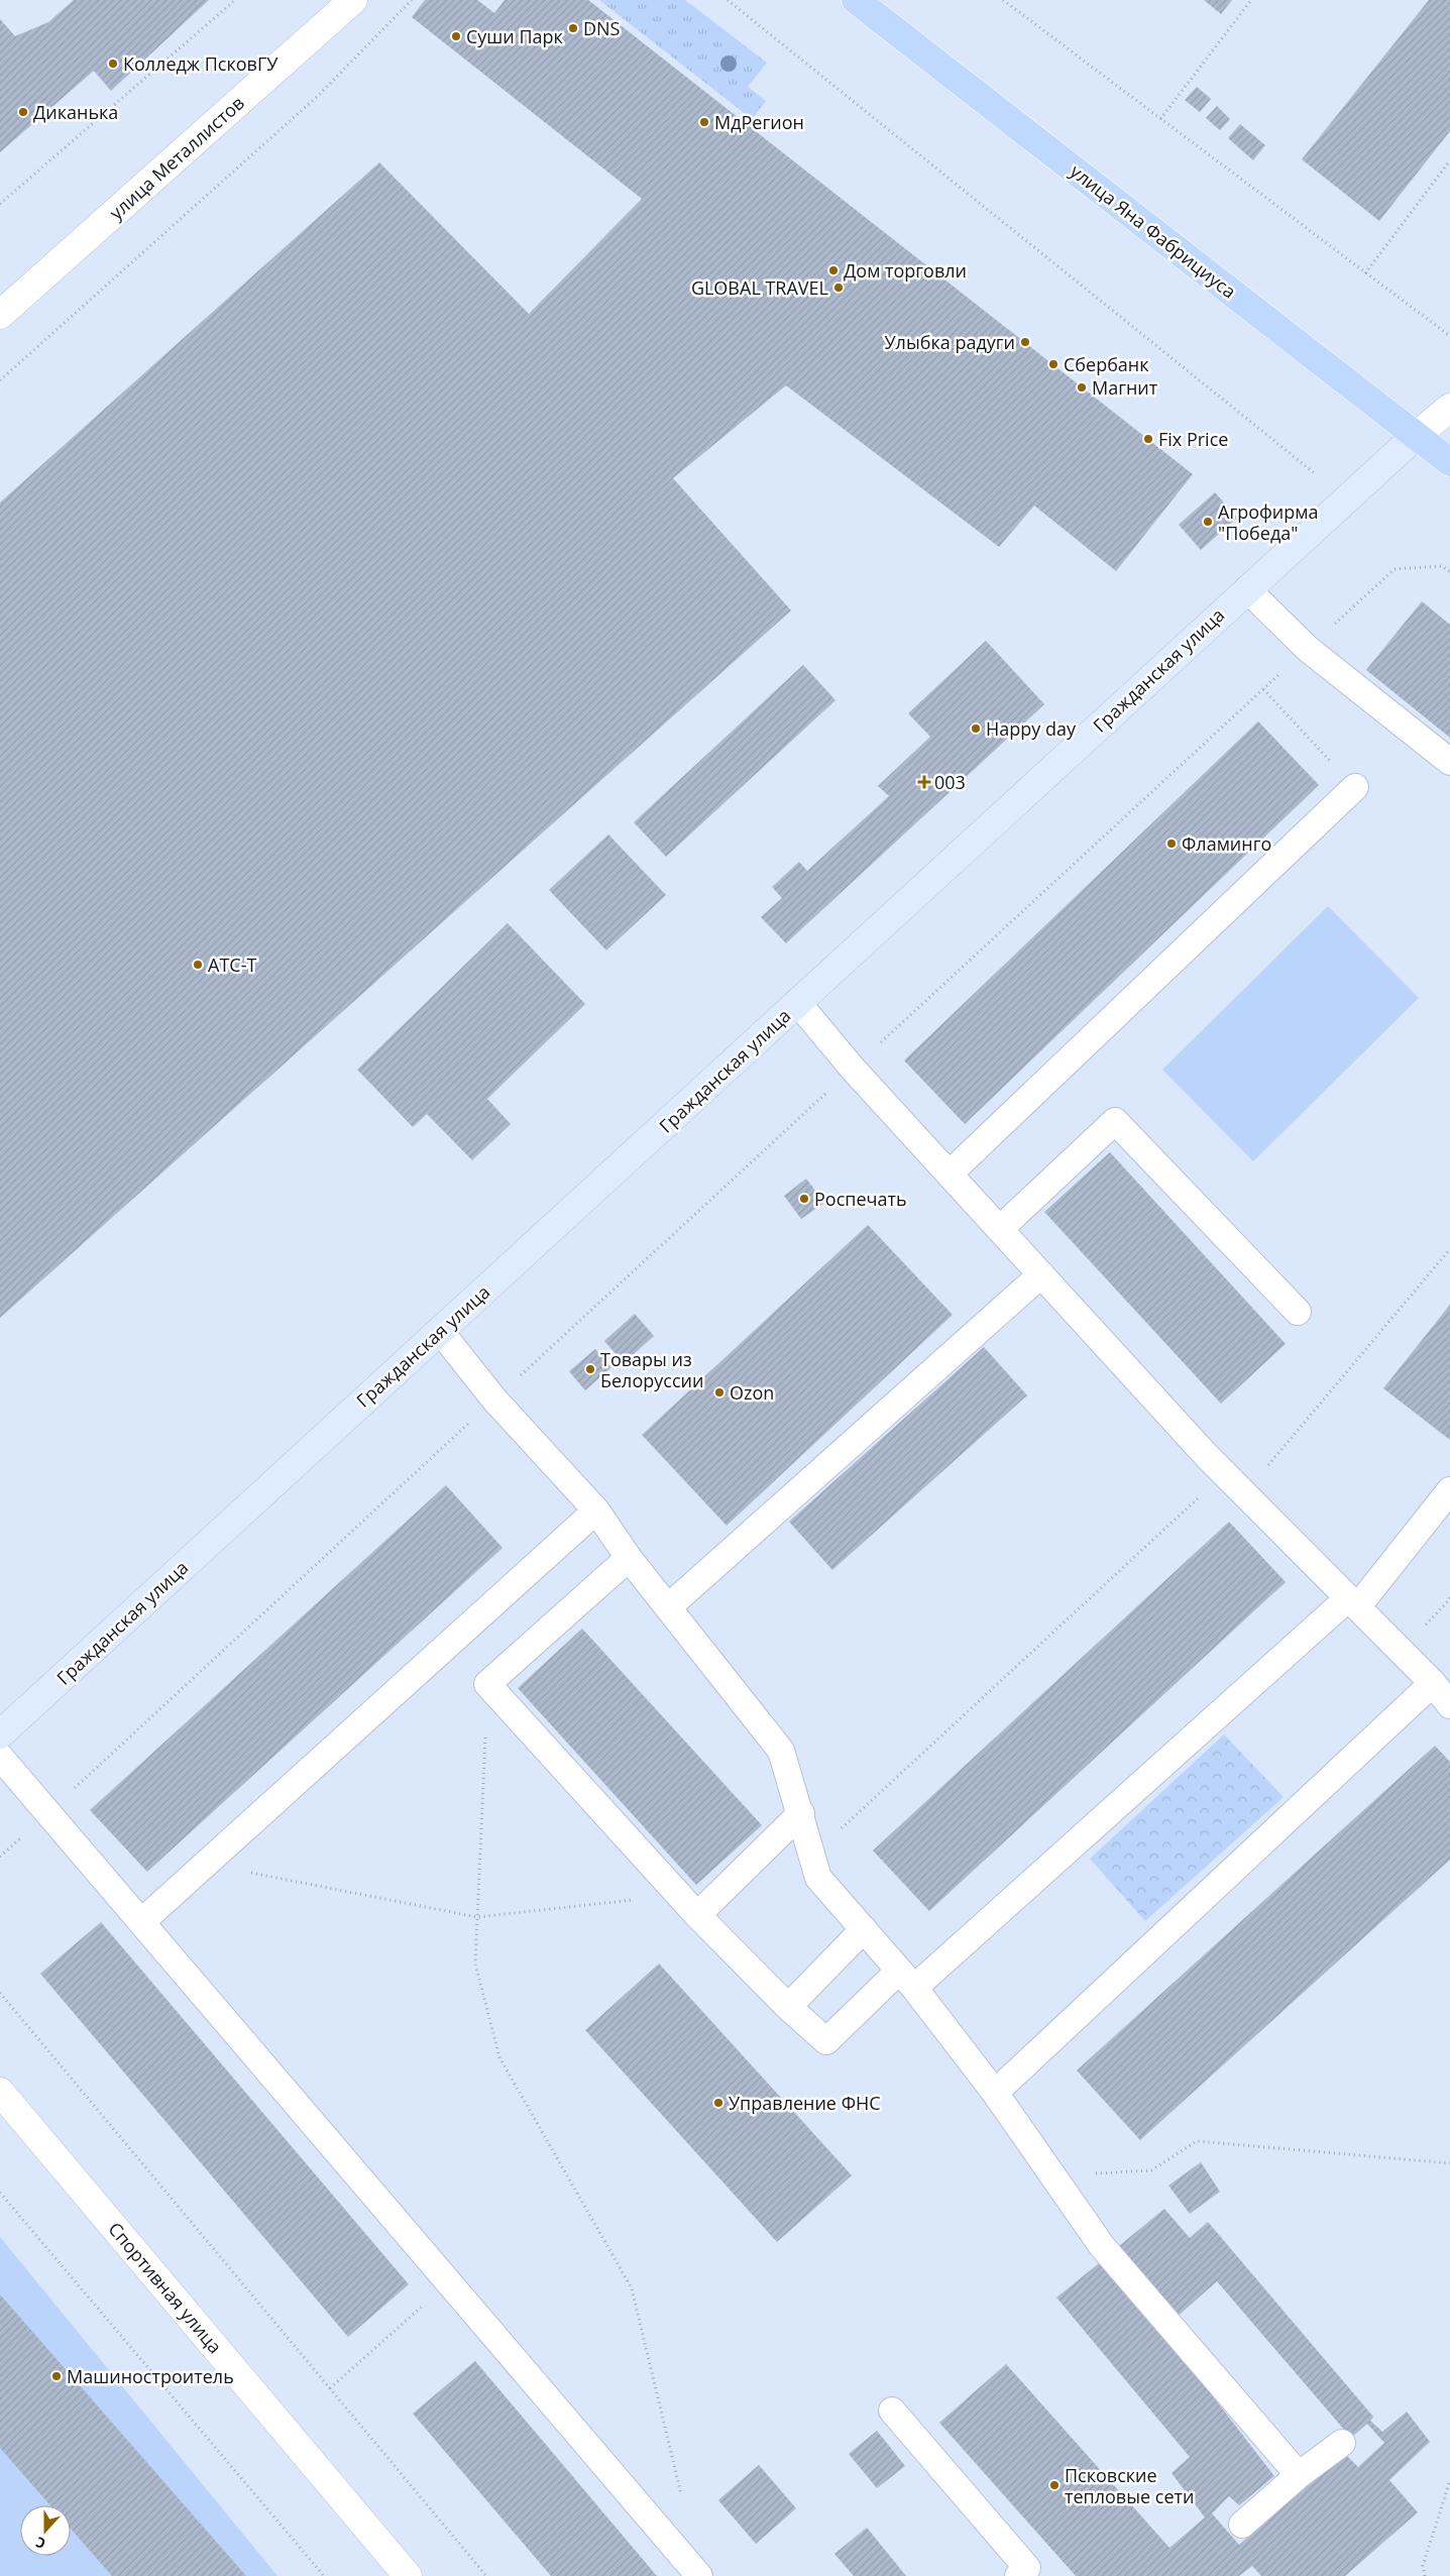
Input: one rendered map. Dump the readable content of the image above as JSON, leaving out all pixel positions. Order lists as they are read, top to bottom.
{
  "streets": {
    "main road": ["улица Яна Фабрициуса"],
    "street": ["улица Металлистов", "Гражданская улица", "Спортивная улица"]
  },
  "crossings": [
    ["улица Яна Фабрициуса", "Гражданская улица"]
  ],
  "places": {
    "other": [
      "DNS",
      "Суши Парк",
      "Колледж ПсковГУ",
      "Диканька",
      "МдРегион",
      "Дом торговли",
      "GLOBAL TRAVEL",
      "Улыбка радуги",
      "Сбербанк",
      "Магнит",
      "Fix Price",
      "Агрофирма \"Победа\"",
      "Happy day",
      "Фламинго",
      "ATC-T",
      "Роспечать",
      "Товары из Белоруссии",
      "Ozon",
      "Управление ФНС",
      "Машиностроитель",
      "Псковские тепловые сети"
    ],
    "health": ["003"]
  },
  "north": "bottom"
}
